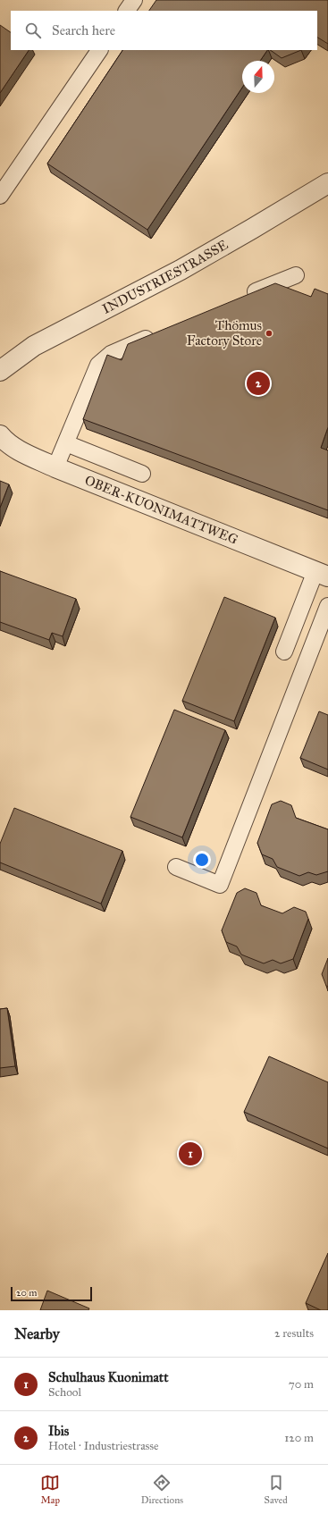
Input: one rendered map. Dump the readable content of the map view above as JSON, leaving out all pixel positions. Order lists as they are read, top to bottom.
{
  "streets": {
    "street": ["INDUSTRIESTRASSE", "OBER-KUONIMATTWEG"]
  },
  "places": ["Thömus Factory Store"],
  "scale_bar": "20 m",
  "north": "top",
  "page": {
    "search": "Search here",
    "pins": ["2", "1"],
    "scale": "20 m",
    "heading": ["Nearby", "2 results"],
    "list": [
      {
        "mark": "1",
        "name": "Schulhaus Kuonimatt",
        "note": "School",
        "value": "70 m"
      },
      {
        "mark": "2",
        "name": "Ibis",
        "note": "Hotel · Industriestrasse",
        "value": "120 m"
      }
    ],
    "nav": ["Map", "Directions", "Saved"]
  }
}
